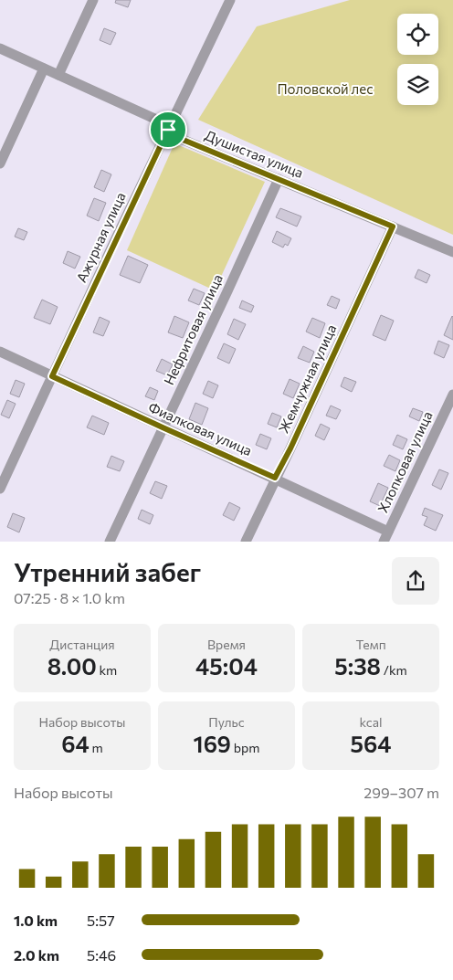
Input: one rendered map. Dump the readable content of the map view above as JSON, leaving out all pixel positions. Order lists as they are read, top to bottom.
{
  "streets": {
    "street": [
      "Душистая улица",
      "Ажурная улица",
      "Нефритовая улица",
      "Жемчужная улица",
      "Фиалковая улица",
      "Хлопковая улица"
    ]
  },
  "crossings": [
    ["Душистая улица", "Ажурная улица"],
    ["Душистая улица", "Нефритовая улица"],
    ["Душистая улица", "Жемчужная улица"],
    ["Ажурная улица", "Фиалковая улица"],
    ["Нефритовая улица", "Фиалковая улица"],
    ["Жемчужная улица", "Фиалковая улица"],
    ["Фиалковая улица", "Хлопковая улица"]
  ],
  "parks": ["Половской лес"],
  "page": {
    "heading": ["Утренний забег", "07:25 · 8 × 1.0 km"],
    "stats": [
      ["Дистанция", "8.00 km"],
      ["Время", "45:04"],
      ["Темп", "5:38 /km"],
      ["Набор высоты", "64 m"],
      ["Пульс", "169 bpm"],
      ["kcal", "564"]
    ],
    "chart": ["Набор высоты", "299–307 m"],
    "list": [
      {
        "name": "1.0 km",
        "note": "5:57"
      },
      {
        "name": "2.0 km",
        "note": "5:46"
      }
    ]
  }
}
